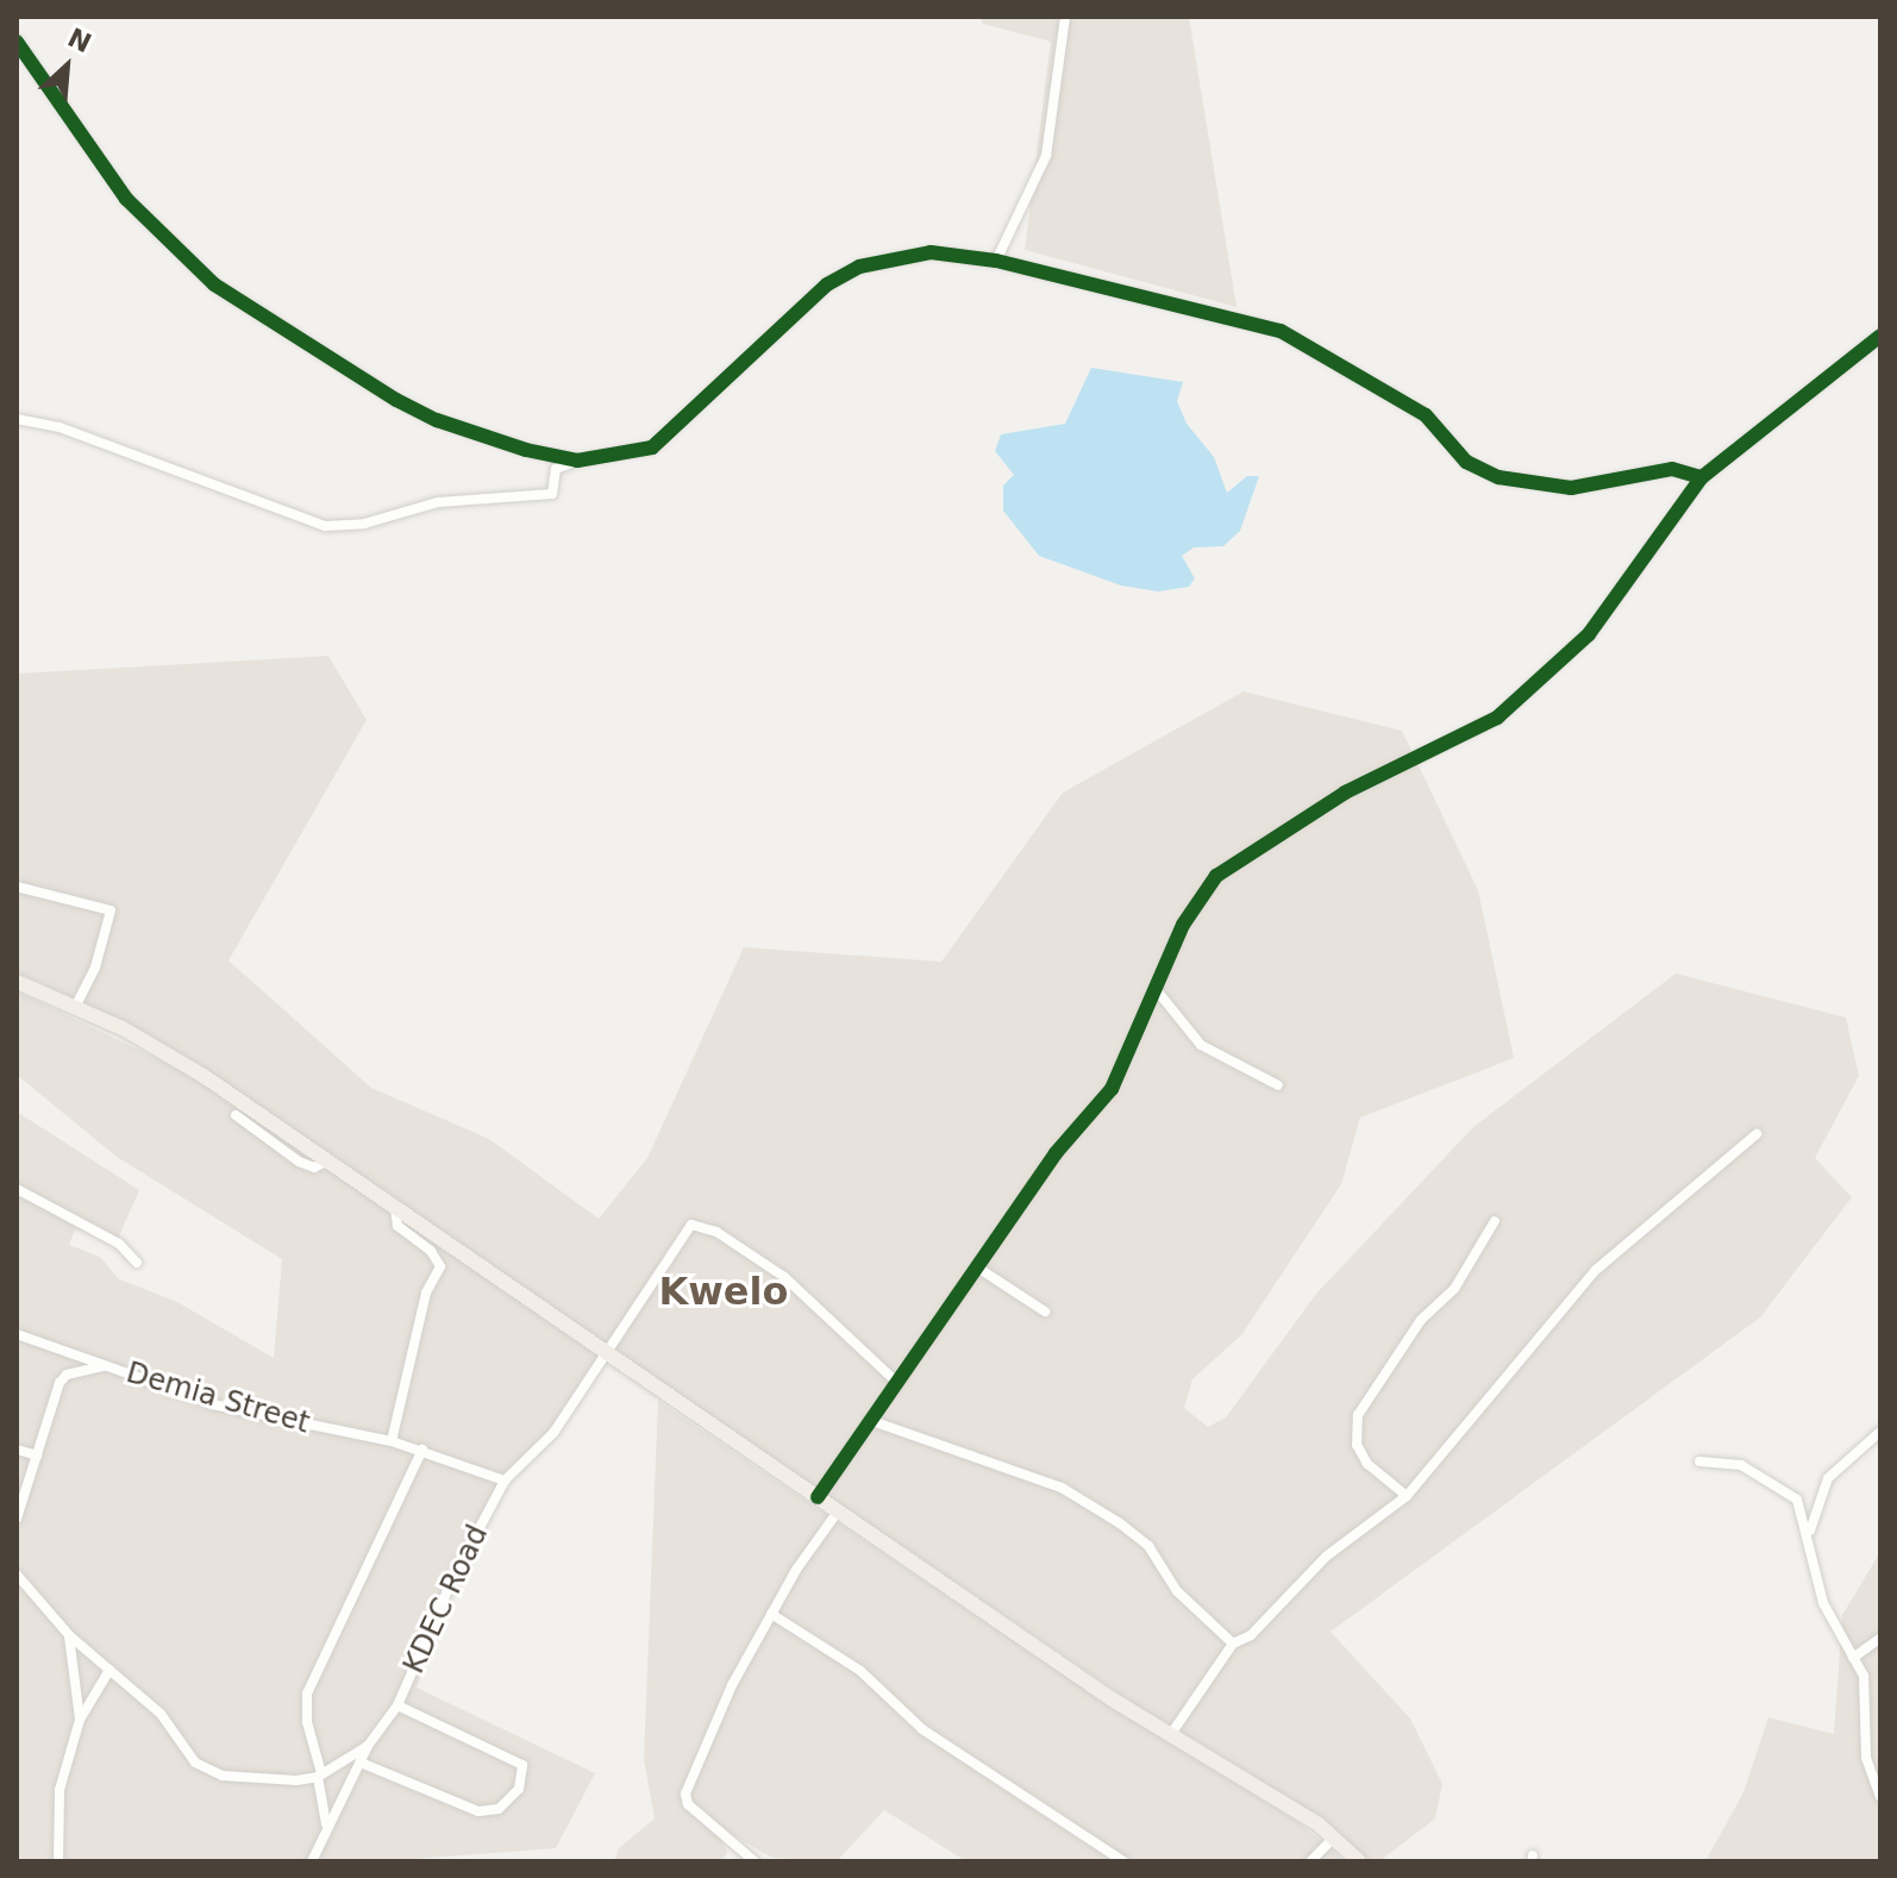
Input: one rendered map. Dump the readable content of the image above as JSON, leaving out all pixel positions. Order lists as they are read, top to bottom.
{
  "streets": {
    "street": ["Demia Street", "KDEC Road"]
  },
  "crossings": [
    ["Demia Street", "KDEC Road"]
  ],
  "districts": ["Kwelo"],
  "north": "top right"
}
